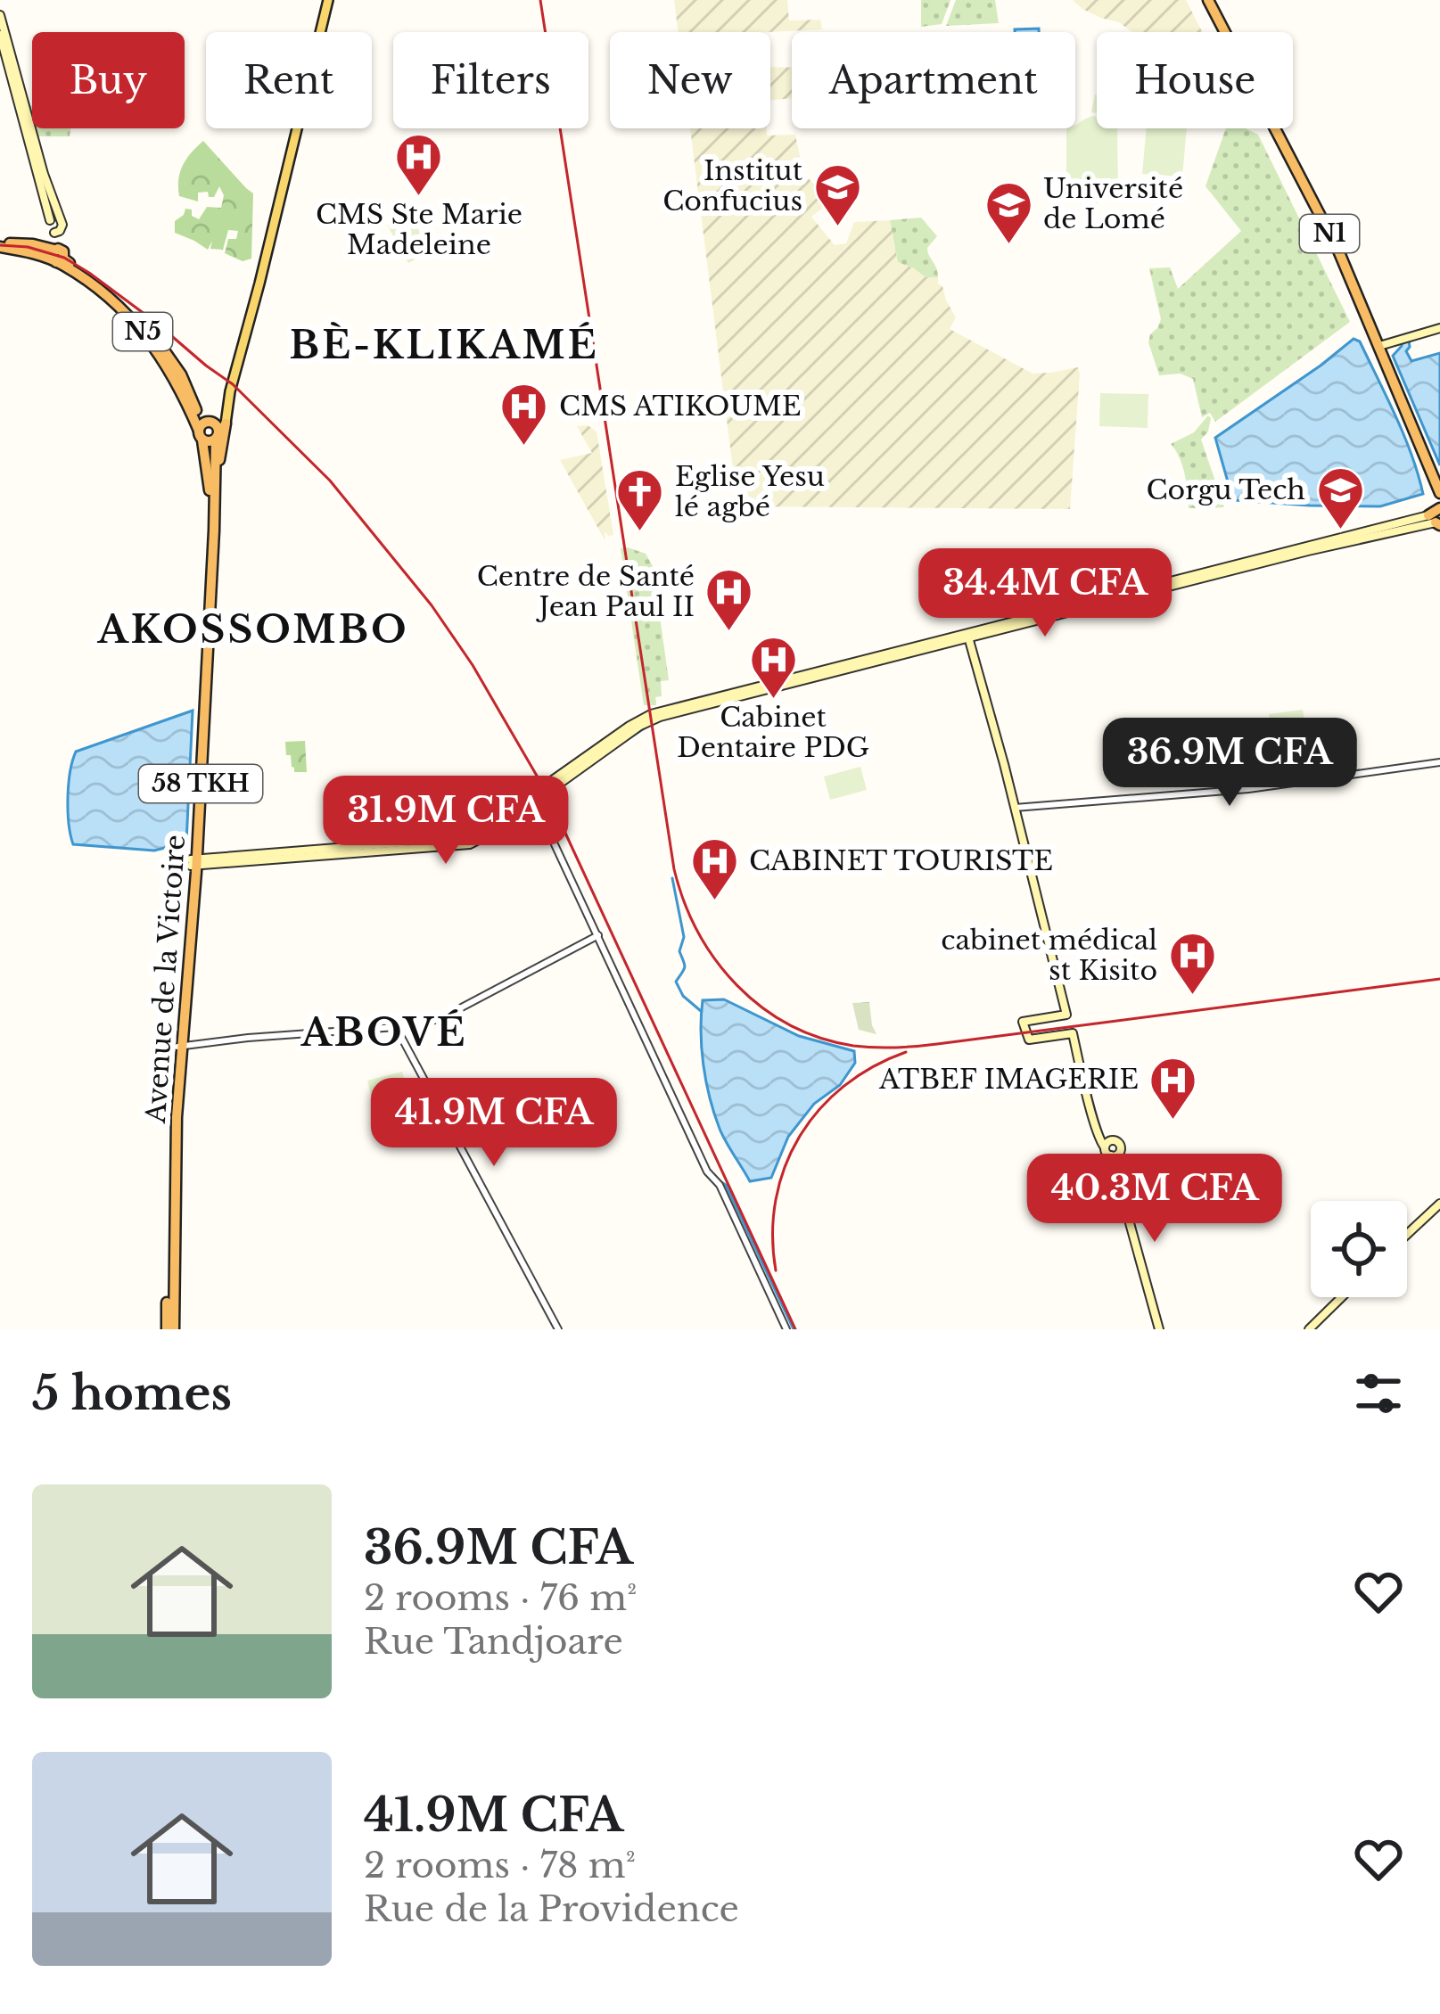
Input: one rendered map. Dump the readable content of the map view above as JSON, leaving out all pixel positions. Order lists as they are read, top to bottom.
{
  "streets": {
    "highway": ["N1", "58 TKH", "Avenue de la Victoire"]
  },
  "districts": ["BÈ-KLIKAMÉ", "AKOSSOMBO", "ABOVÉ"],
  "places": {
    "hospital": [
      "CMS Ste Marie Madeleine",
      "CMS ATIKOUME",
      "Centre de Santé Jean Paul II",
      "Cabinet Dentaire PDG",
      "CABINET TOURISTE",
      "cabinet médical st Kisito",
      "ATBEF IMAGERIE"
    ],
    "school or university": ["Institut Confucius", "Université de Lomé", "Corgu Tech"],
    "church": ["Eglise Yesu lé agbé"]
  },
  "page": {
    "chip": [
      "Buy",
      "Rent",
      "Filters",
      "New",
      "Apartment",
      "House"
    ],
    "price": [
      "34.4M CFA",
      "36.9M CFA",
      "31.9M CFA",
      "41.9M CFA",
      "40.3M CFA"
    ],
    "heading": "5 homes",
    "list": [
      {
        "name": "36.9M CFA",
        "note": "2 rooms · 76 m² · Rue Tandjoare"
      },
      {
        "name": "41.9M CFA",
        "note": "2 rooms · 78 m² · Rue de la Providence"
      }
    ]
  }
}
